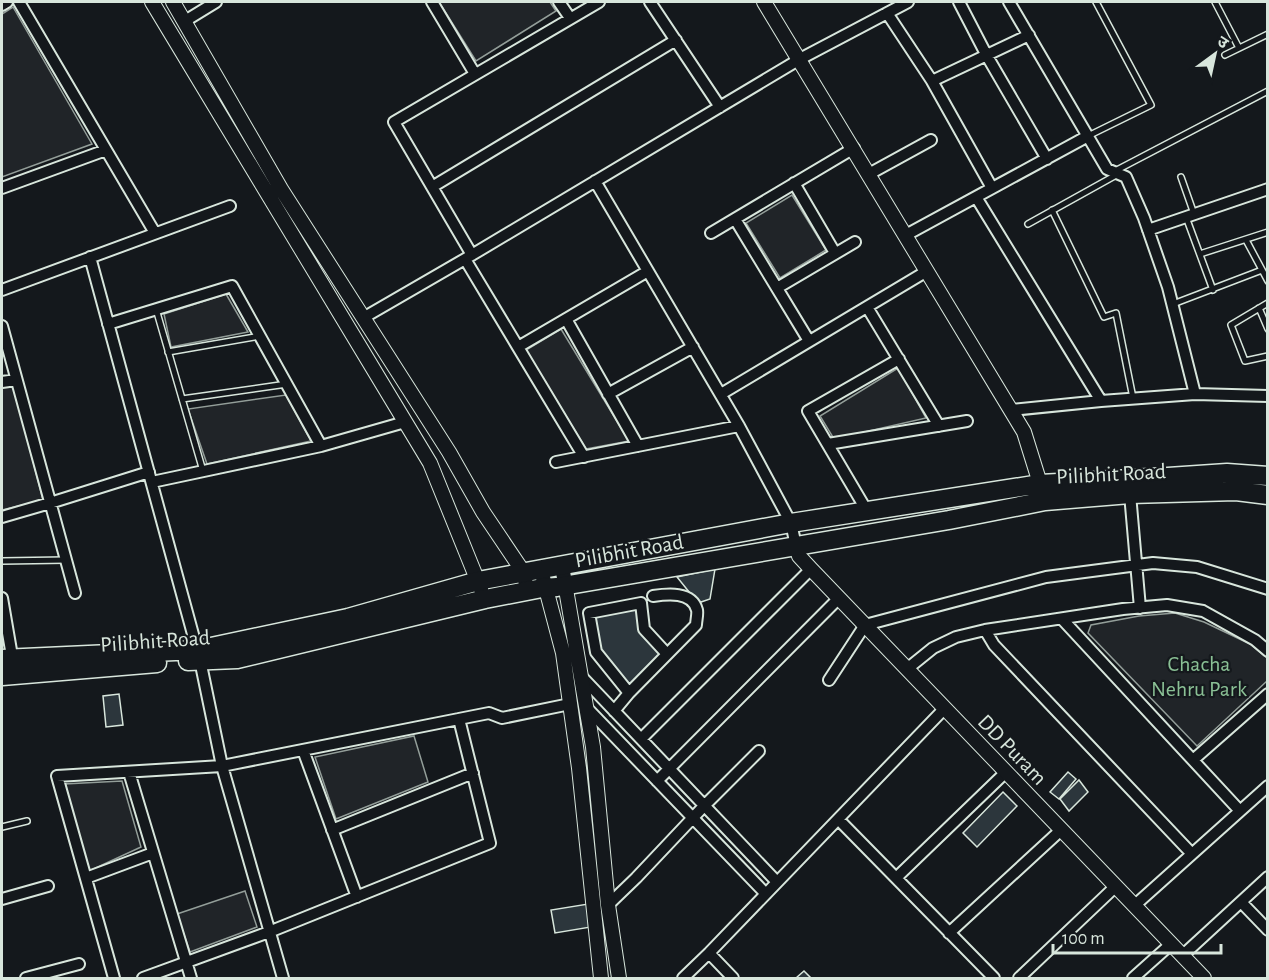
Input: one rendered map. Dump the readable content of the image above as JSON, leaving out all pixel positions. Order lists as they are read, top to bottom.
{
  "streets": {
    "highway": ["Pilibhit Road"],
    "street": ["DD Puram"]
  },
  "crossings": [
    ["Pilibhit Road", "DD Puram"]
  ],
  "parks": ["Chacha Nehru Park"],
  "scale_bar": "100 m",
  "north": "top right"
}
